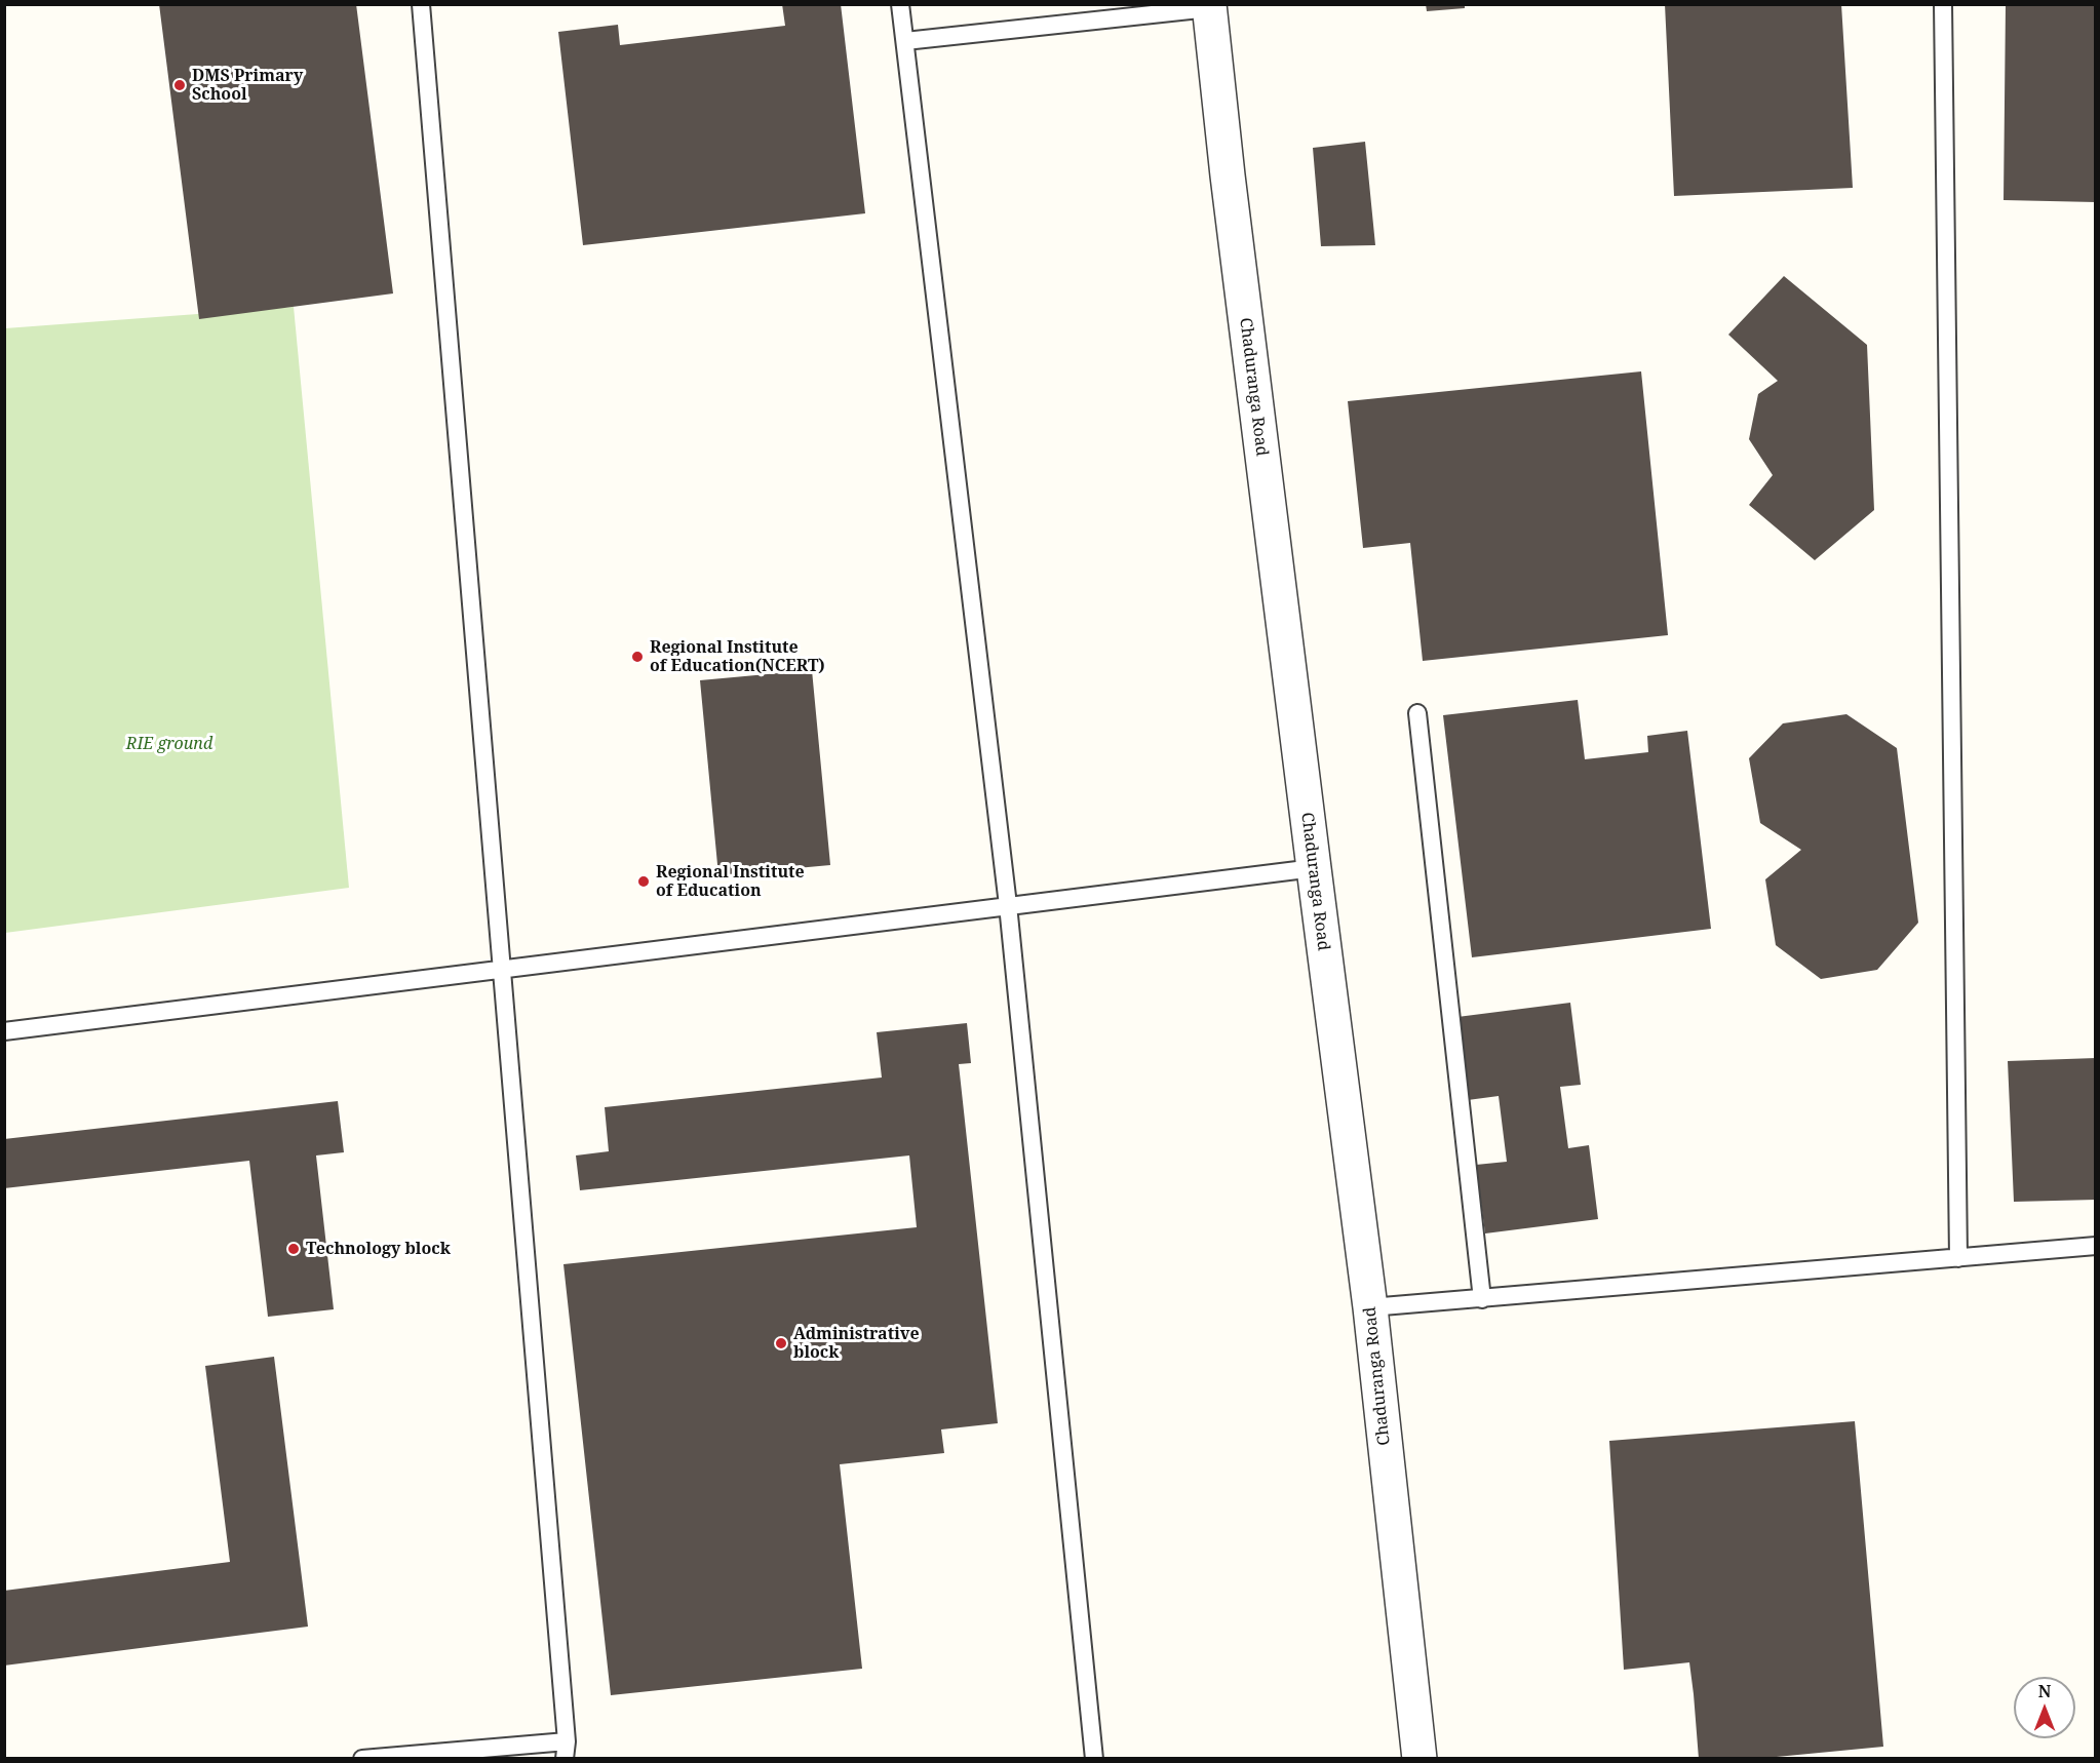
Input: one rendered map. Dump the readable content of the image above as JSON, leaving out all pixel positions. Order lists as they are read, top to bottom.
{
  "streets": {
    "street": ["Chaduranga Road"]
  },
  "parks": ["RIE ground"],
  "places": [
    "DMS Primary School",
    "Regional Institute of Education(NCERT)",
    "Regional Institute of Education",
    "Technology block",
    "Administrative block"
  ],
  "north": "top"
}
